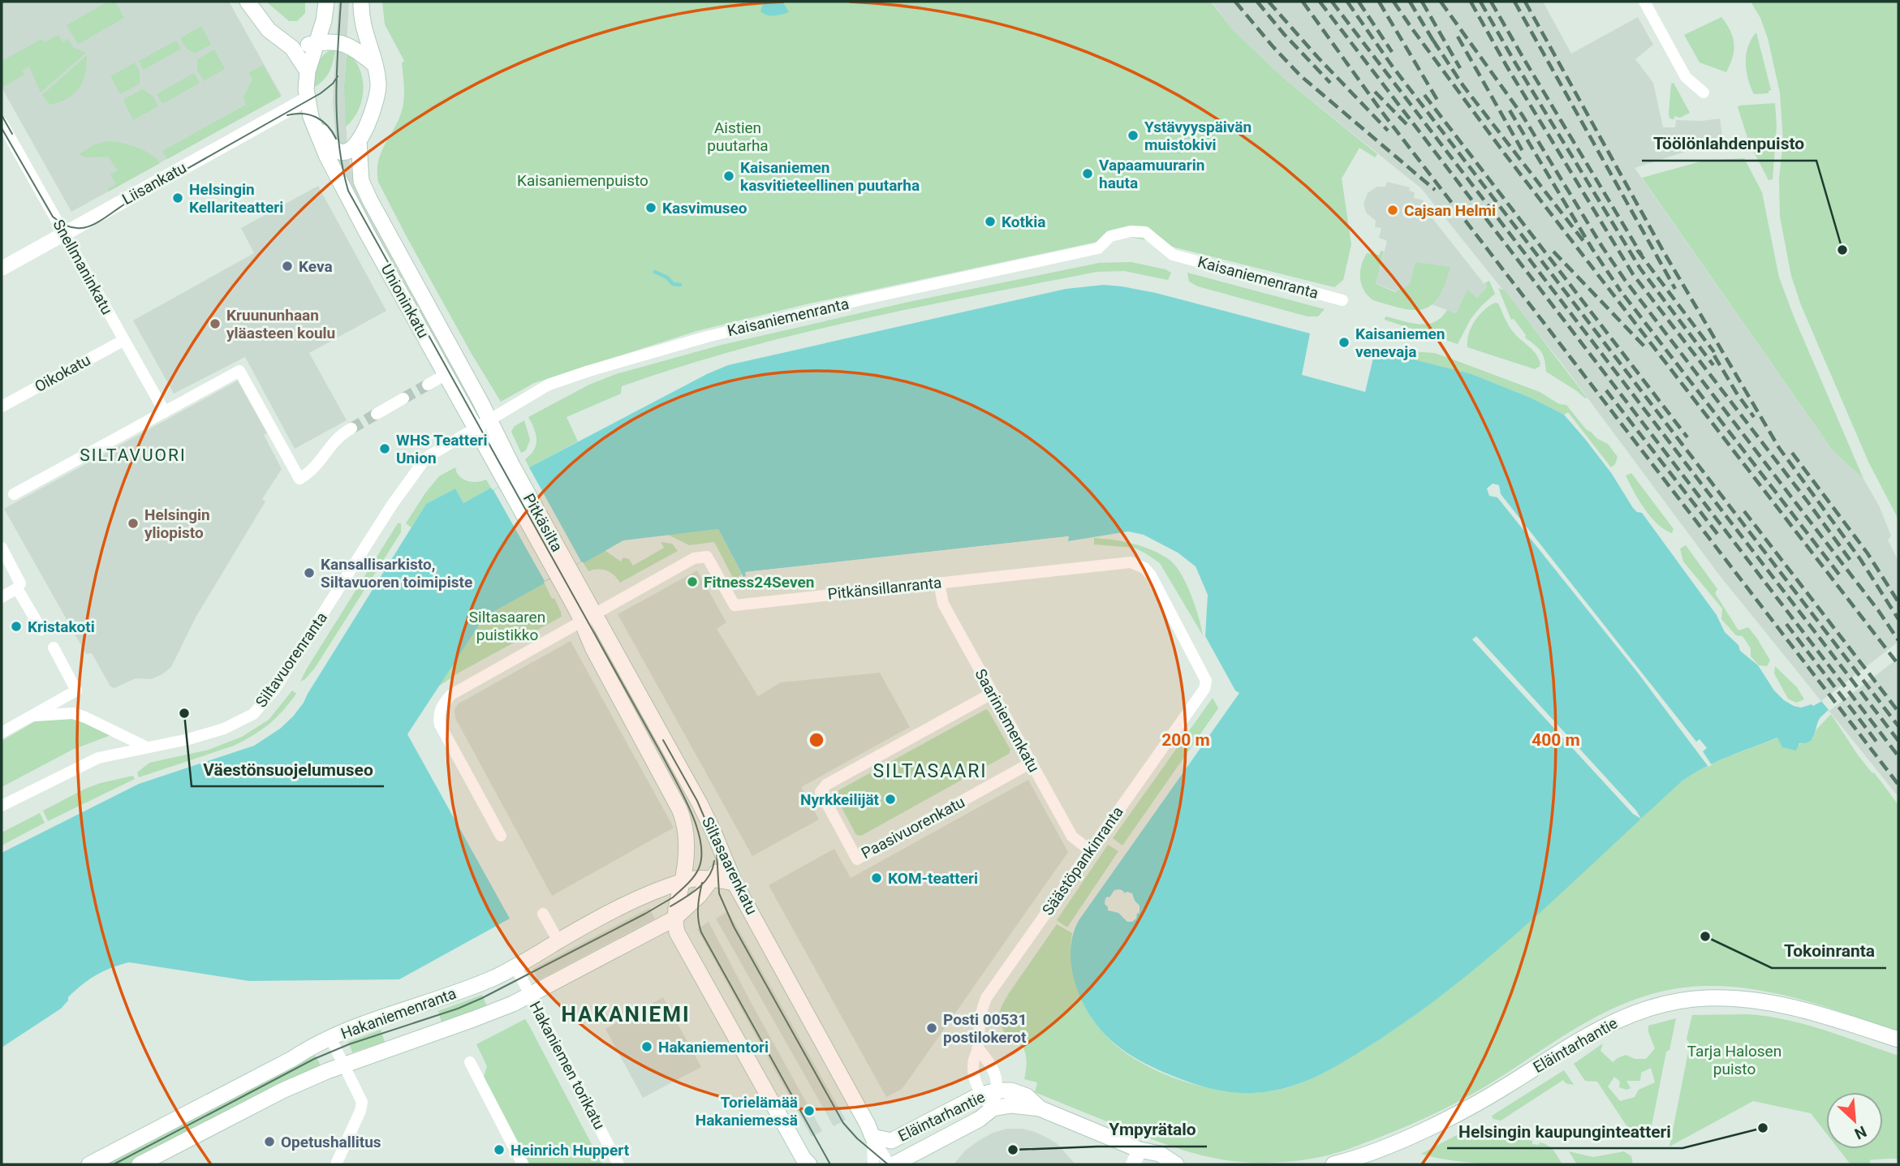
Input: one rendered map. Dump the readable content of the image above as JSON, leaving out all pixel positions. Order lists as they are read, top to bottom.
{
  "streets": {
    "main road": [
      "Unioninkatu",
      "Pitkäsilta",
      "Siltasaarenkatu",
      "Hakaniemenranta",
      "Eläintarhantie"
    ],
    "street": [
      "Liisankatu",
      "Snellmaninkatu",
      "Kaisaniemenranta",
      "Oikokatu",
      "Pitkänsillanranta",
      "Siltavuorenranta",
      "Saariniemenkatu",
      "Paasivuorenkatu",
      "Säästöpankinranta",
      "Hakaniemen torikatu"
    ]
  },
  "crossings": [
    ["Liisankatu", "Snellmaninkatu"],
    ["Liisankatu", "Unioninkatu"],
    ["Snellmaninkatu", "Oikokatu"],
    ["Kaisaniemenranta", "Unioninkatu"],
    ["Kaisaniemenranta", "Siltavuorenranta"],
    ["Unioninkatu", "Pitkäsilta"],
    ["Unioninkatu", "Siltavuorenranta"],
    ["Pitkäsilta", "Siltasaarenkatu"],
    ["Pitkänsillanranta", "Saariniemenkatu"],
    ["Pitkänsillanranta", "Säästöpankinranta"],
    ["Pitkänsillanranta", "Siltasaarenkatu"],
    ["Saariniemenkatu", "Paasivuorenkatu"],
    ["Saariniemenkatu", "Säästöpankinranta"],
    ["Säästöpankinranta", "Eläintarhantie"],
    ["Siltasaarenkatu", "Hakaniemenranta"],
    ["Siltasaarenkatu", "Eläintarhantie"],
    ["Hakaniemenranta", "Hakaniemen torikatu"]
  ],
  "districts": ["SILTAVUORI", "SILTASAARI", "HAKANIEMI"],
  "parks": [
    "Aistien puutarha",
    "Kaisaniemenpuisto",
    "Siltasaaren puistikko",
    "Tarja Halosen puisto"
  ],
  "places": [
    "Ystävyyspäivän muistokivi",
    "Vapaamuurarin hauta",
    "Kaisaniemen kasvitieteellinen puutarha",
    "Helsingin Kellariteatteri",
    "Kasvimuseo",
    "Cajsan Helmi",
    "Kotkia",
    "Töölönlahdenpuisto",
    "Keva",
    "Kruununhaan yläasteen koulu",
    "Kaisaniemen venevaja",
    "WHS Teatteri Union",
    "Helsingin yliopisto",
    "Kansallisarkisto, Siltavuoren toimipiste",
    "Fitness24Seven",
    "Kristakoti",
    "Väestönsuojelumuseo",
    "Nyrkkeilijät",
    "KOM-teatteri",
    "Tokoinranta",
    "Posti 00531 postilokerot",
    "Hakaniementori",
    "Torielämää Hakaniemessä",
    "Helsingin kaupunginteatteri",
    "Opetushallitus",
    "Heinrich Huppert",
    "Ympyrätalo"
  ],
  "north": "bottom right",
  "rings": ["200 m", "400 m"]
}
